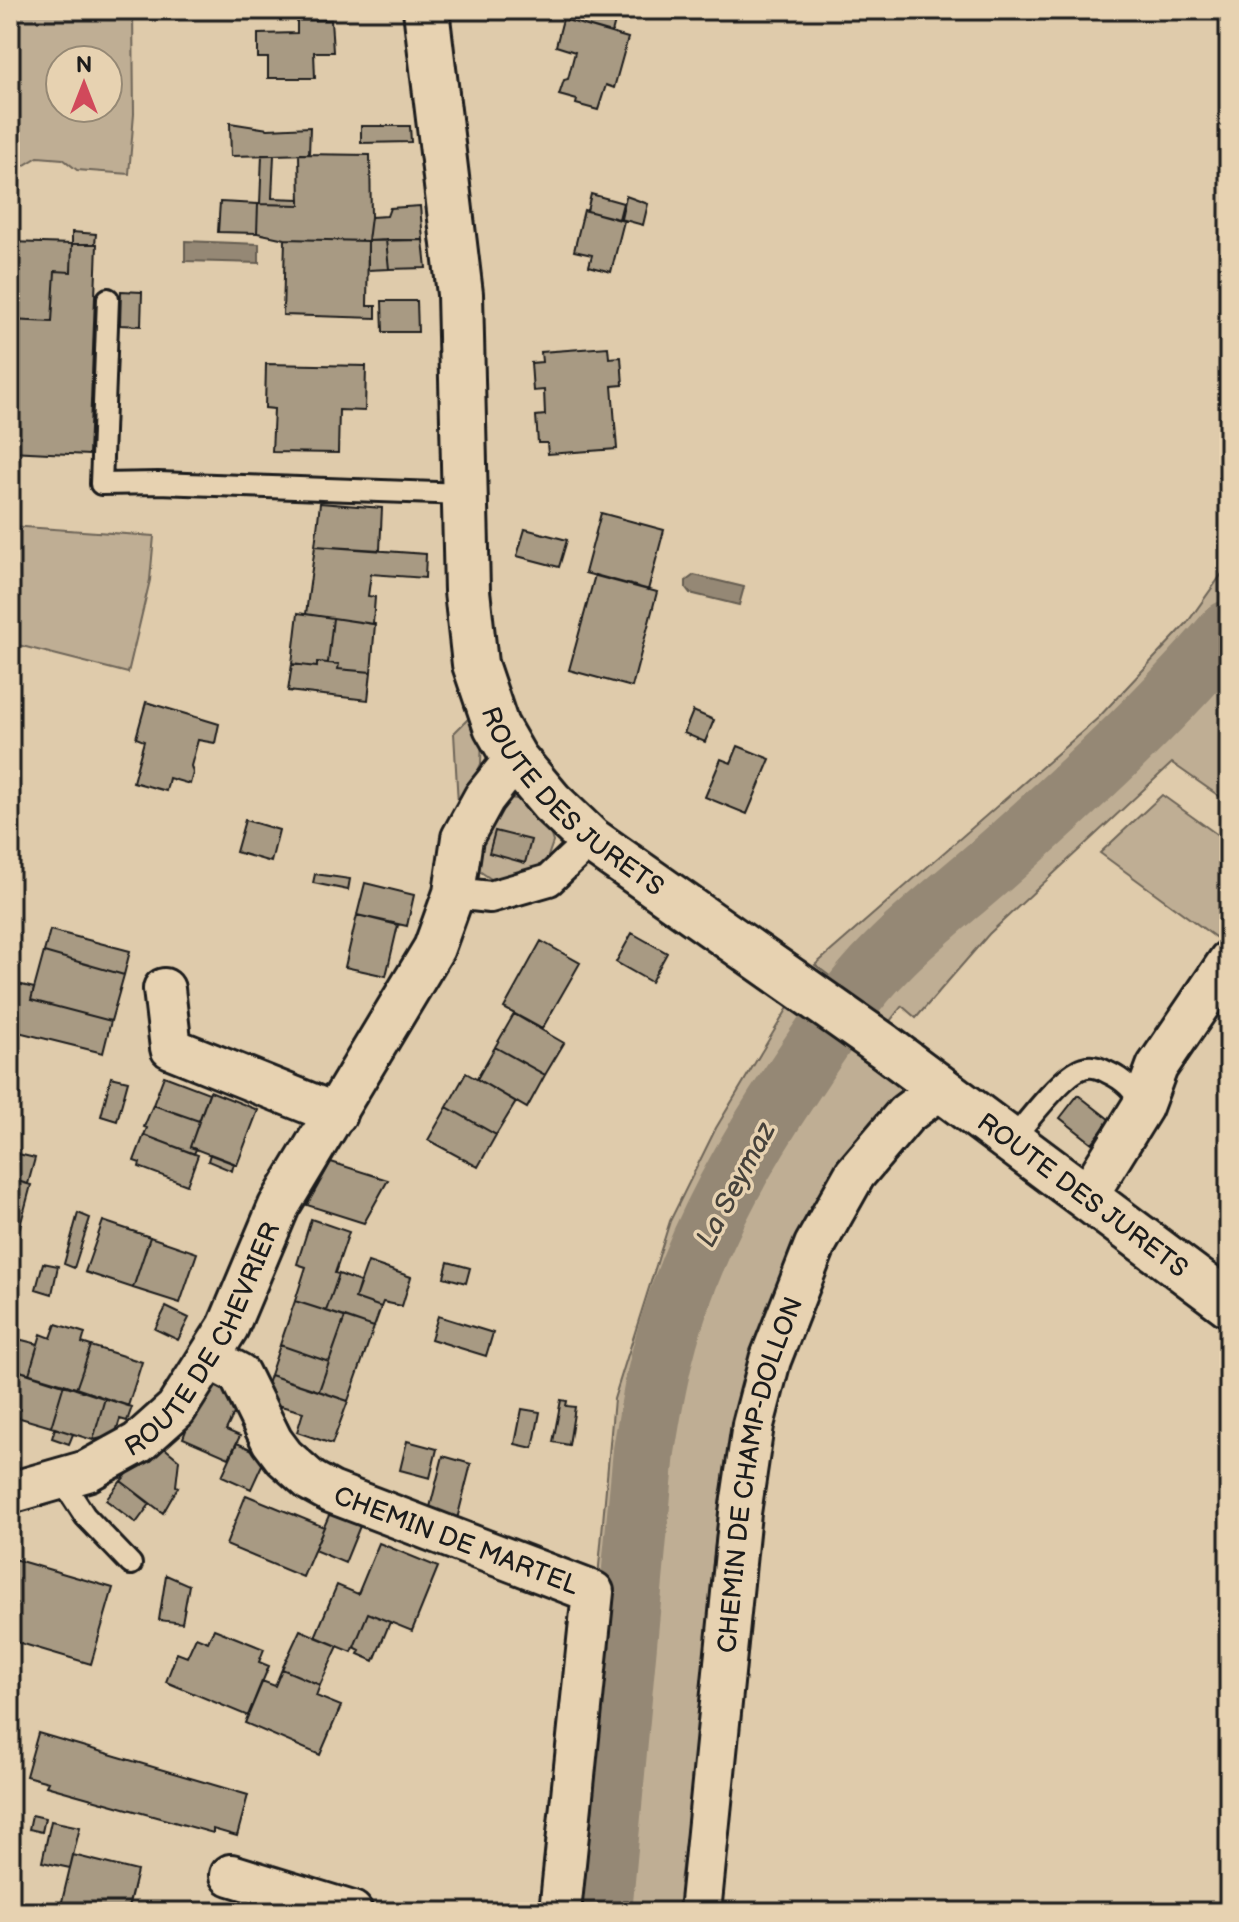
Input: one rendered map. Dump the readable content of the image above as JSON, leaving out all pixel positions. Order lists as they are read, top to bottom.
{
  "streets": {
    "street": [
      "ROUTE DES JURETS",
      "ROUTE DE CHEVRIER",
      "CHEMIN DE CHAMP-DOLLON",
      "CHEMIN DE MARTEL"
    ]
  },
  "crossings": [
    ["ROUTE DES JURETS", "ROUTE DE CHEVRIER"],
    ["ROUTE DES JURETS", "CHEMIN DE CHAMP-DOLLON"],
    ["ROUTE DE CHEVRIER", "CHEMIN DE MARTEL"]
  ],
  "water": ["La Seymaz"],
  "north": "top"
}
